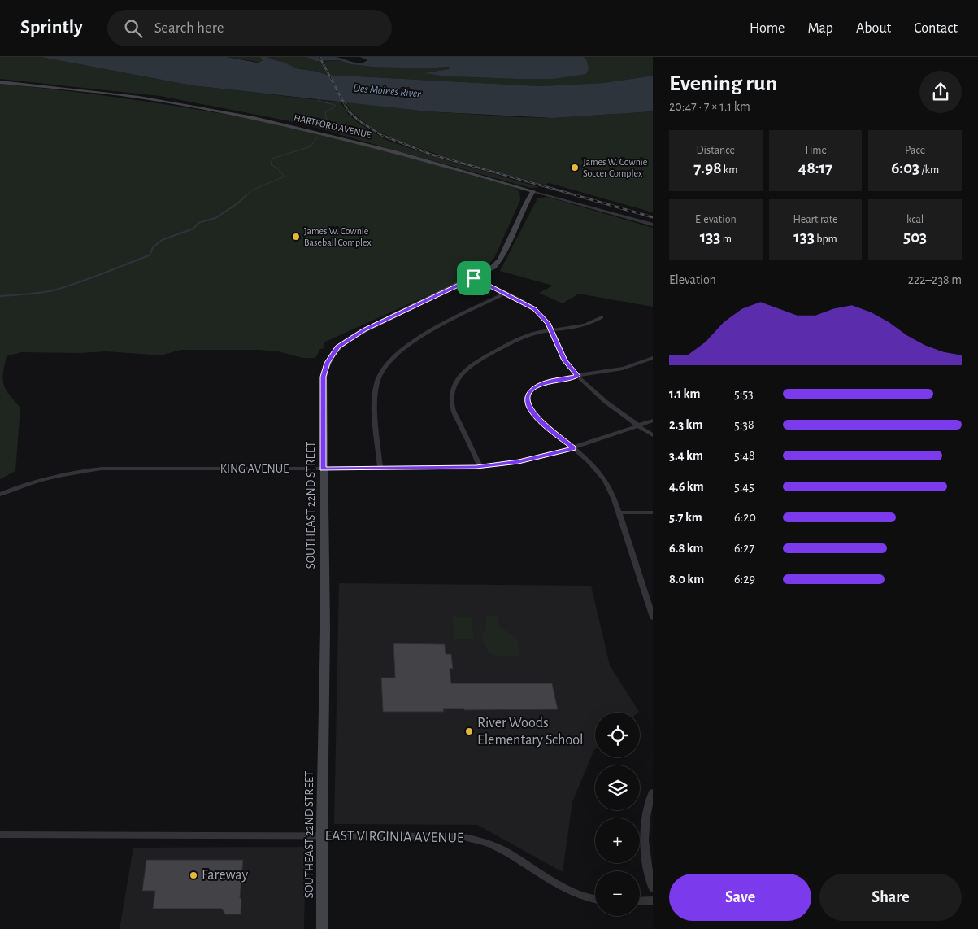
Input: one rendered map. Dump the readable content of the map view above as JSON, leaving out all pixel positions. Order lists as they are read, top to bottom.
{
  "streets": {
    "street": [
      "HARTFORD AVENUE",
      "KING AVENUE",
      "SOUTHEAST 22ND STREET",
      "EAST VIRGINIA AVENUE"
    ]
  },
  "crossings": [
    ["HARTFORD AVENUE", "SOUTHEAST 22ND STREET"],
    ["KING AVENUE", "SOUTHEAST 22ND STREET"],
    ["SOUTHEAST 22ND STREET", "EAST VIRGINIA AVENUE"]
  ],
  "water": ["Des Moines River"],
  "places": [
    "James W. Cownie Soccer Complex",
    "James W. Cownie Baseball Complex",
    "River Woods Elementary School",
    "Fareway"
  ],
  "page": {
    "header": "Sprintly",
    "search": "Search here",
    "nav": [
      "Home",
      "Map",
      "About",
      "Contact"
    ],
    "heading": ["Evening run", "20:47 · 7 × 1.1 km"],
    "stats": [
      ["Distance", "7.98 km"],
      ["Time", "48:17"],
      ["Pace", "6:03 /km"],
      ["Elevation", "133 m"],
      ["Heart rate", "133 bpm"],
      ["kcal", "503"]
    ],
    "chart": ["Elevation", "222–238 m"],
    "list": [
      {
        "name": "1.1 km",
        "note": "5:53"
      },
      {
        "name": "2.3 km",
        "note": "5:38"
      },
      {
        "name": "3.4 km",
        "note": "5:48"
      },
      {
        "name": "4.6 km",
        "note": "5:45"
      },
      {
        "name": "5.7 km",
        "note": "6:20"
      },
      {
        "name": "6.8 km",
        "note": "6:27"
      },
      {
        "name": "8.0 km",
        "note": "6:29"
      }
    ],
    "map_buttons": ["+", "−"],
    "buttons": ["Save", "Share"]
  }
}
